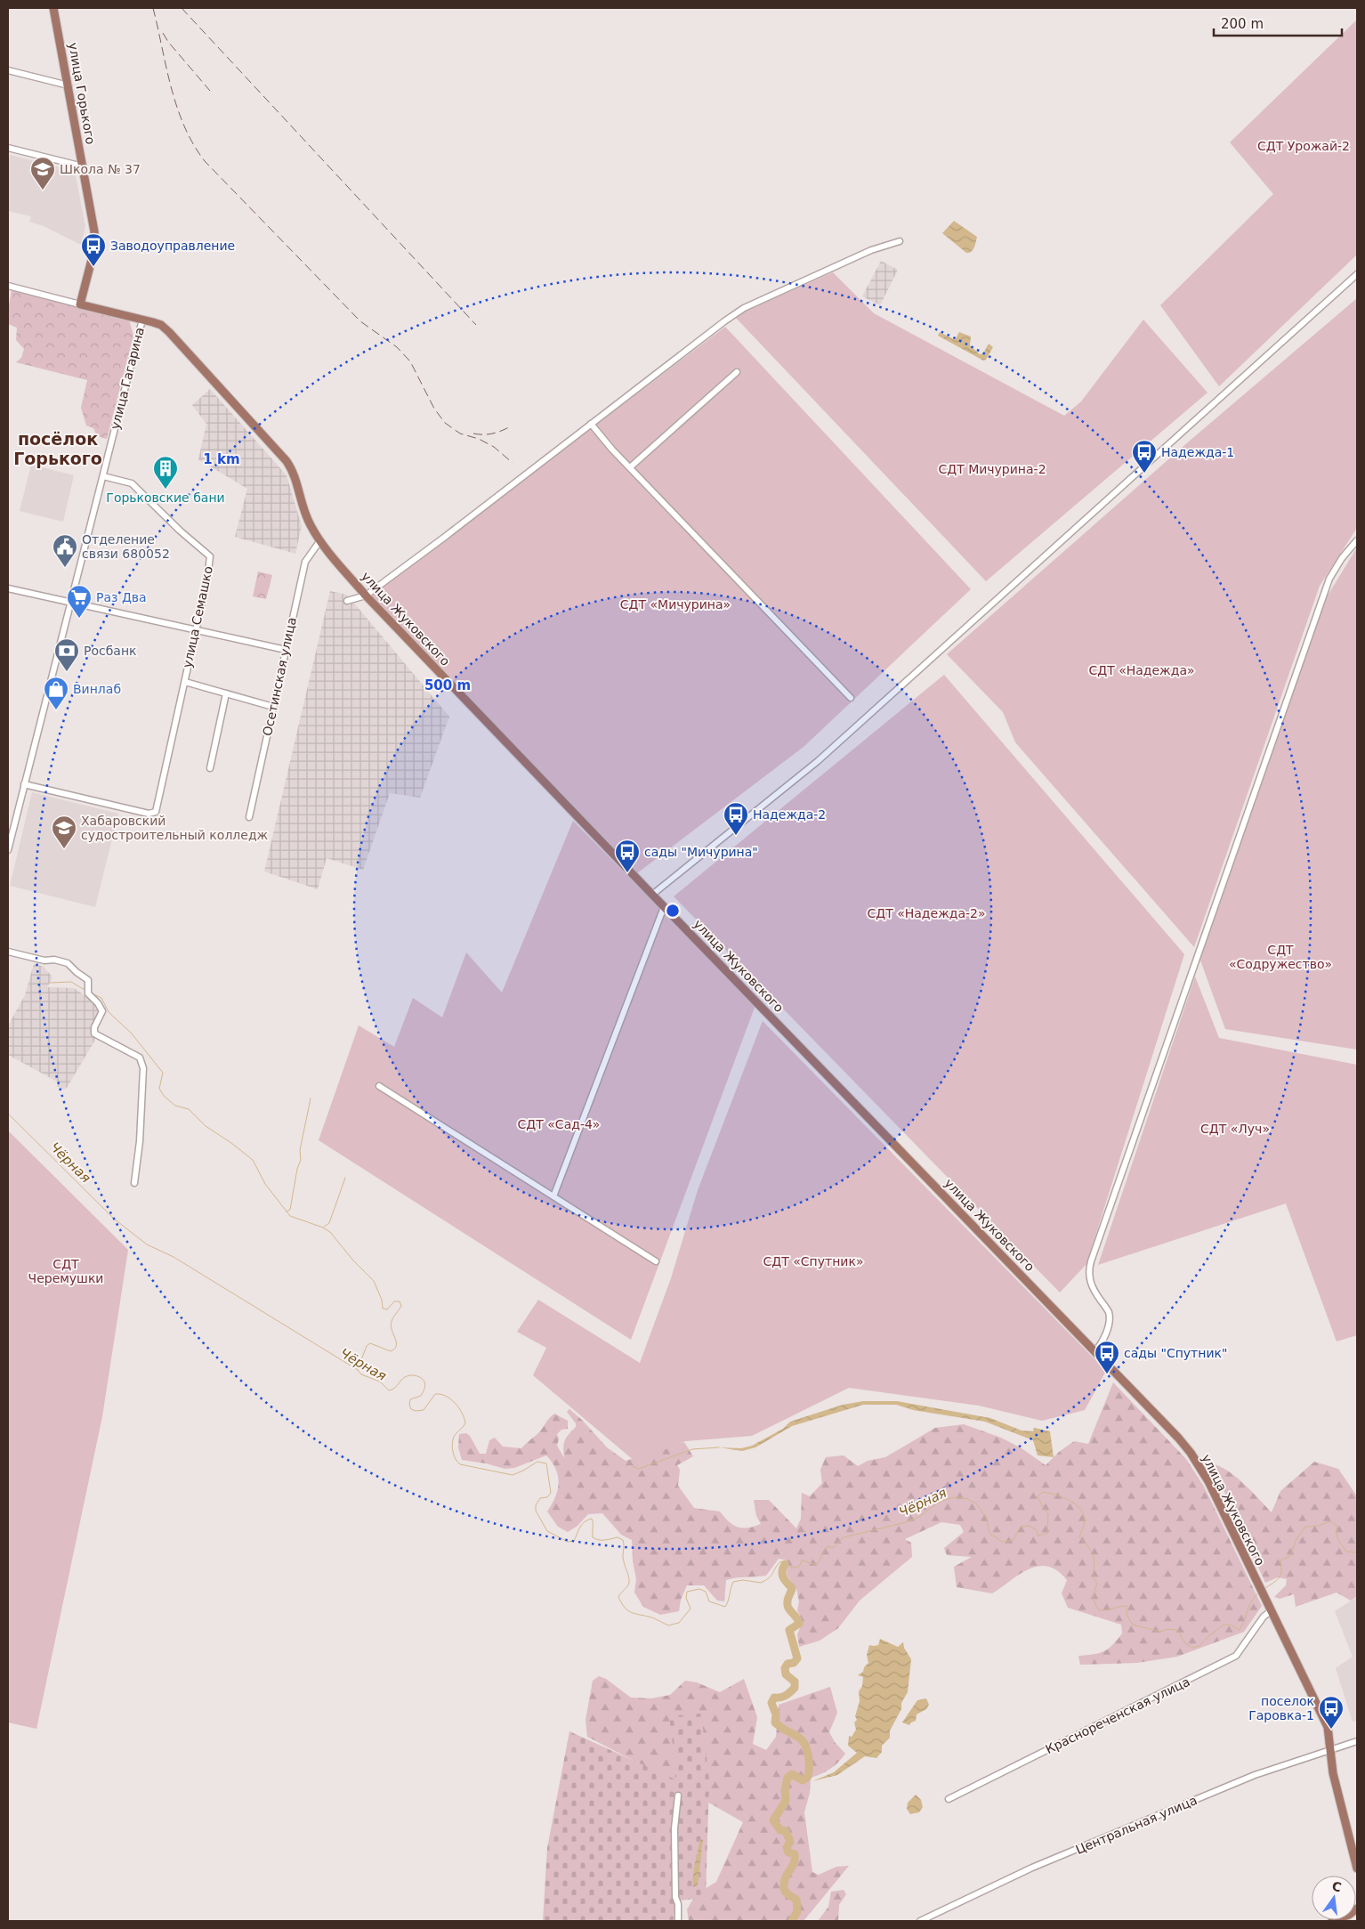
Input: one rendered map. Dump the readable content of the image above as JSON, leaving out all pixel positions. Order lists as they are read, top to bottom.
{
  "streets": {
    "main road": ["улица Горького", "улица Жуковского"],
    "street": [
      "улица Гагарина",
      "улица Семашко",
      "Осетинская улица",
      "Краснореченская улица",
      "Центральная улица"
    ]
  },
  "crossings": [
    ["улица Гагарина", "улица Семашко"],
    ["улица Гагарина", "улица Жуковского"],
    ["улица Жуковского", "Осетинская улица"],
    ["улица Жуковского", "Краснореченская улица"],
    ["улица Жуковского", "Центральная улица"]
  ],
  "districts": ["посёлок Горького"],
  "water": ["Чёрная"],
  "parks": [
    "СДТ Урожай-2",
    "СДТ Мичурина-2",
    "СДТ «Мичурина»",
    "СДТ «Надежда»",
    "СДТ «Надежда-2»",
    "СДТ «Содружество»",
    "СДТ «Сад-4»",
    "СДТ «Луч»",
    "СДТ «Спутник»",
    "СДТ Черемушки"
  ],
  "places": {
    "school or university": ["Школа № 37", "Хабаровский судостроительный колледж"],
    "bus stop": [
      "Заводоуправление",
      "Надежда-1",
      "Надежда-2",
      "сады \"Мичурина\"",
      "сады \"Спутник\"",
      "поселок Гаровка-1"
    ],
    "building": ["Горьковские бани"],
    "public building": ["Отделение связи 680052"],
    "supermarket": ["Раз Два"],
    "bank": ["Росбанк"],
    "shop": ["Винлаб"]
  },
  "scale_bar": "200 m",
  "north": "top",
  "rings": ["1 km", "500 m"]
}
